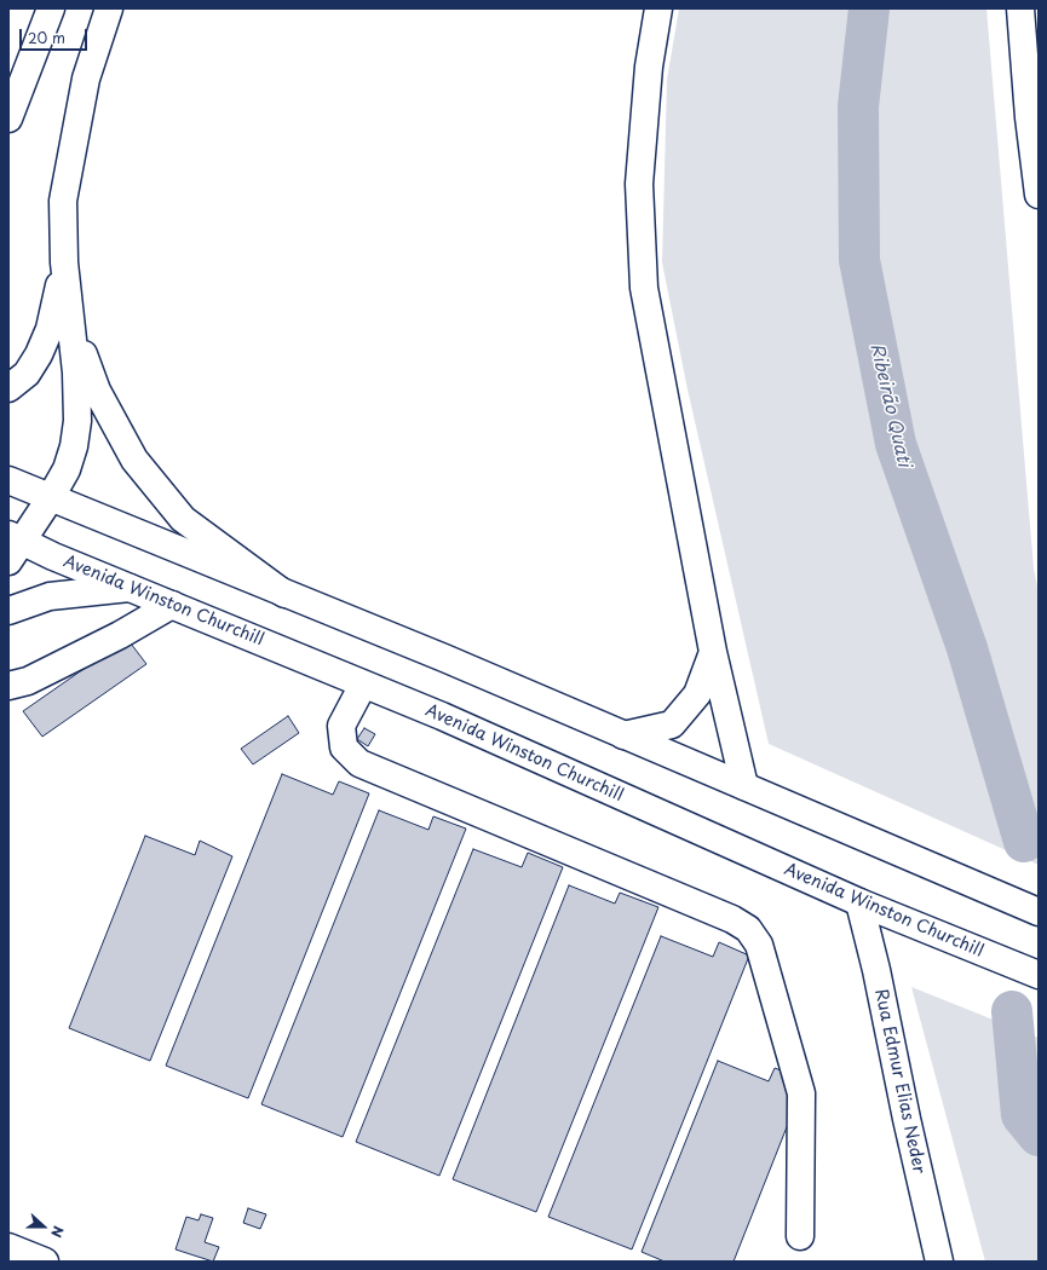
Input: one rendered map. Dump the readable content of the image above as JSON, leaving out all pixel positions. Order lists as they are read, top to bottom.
{
  "streets": {
    "main road": ["Avenida Winston Churchill", "Rua Edmur Elias Neder"]
  },
  "crossings": [
    ["Avenida Winston Churchill", "Rua Edmur Elias Neder"]
  ],
  "water": ["Ribeirão Quati"],
  "scale_bar": "20 m",
  "north": "right"
}
